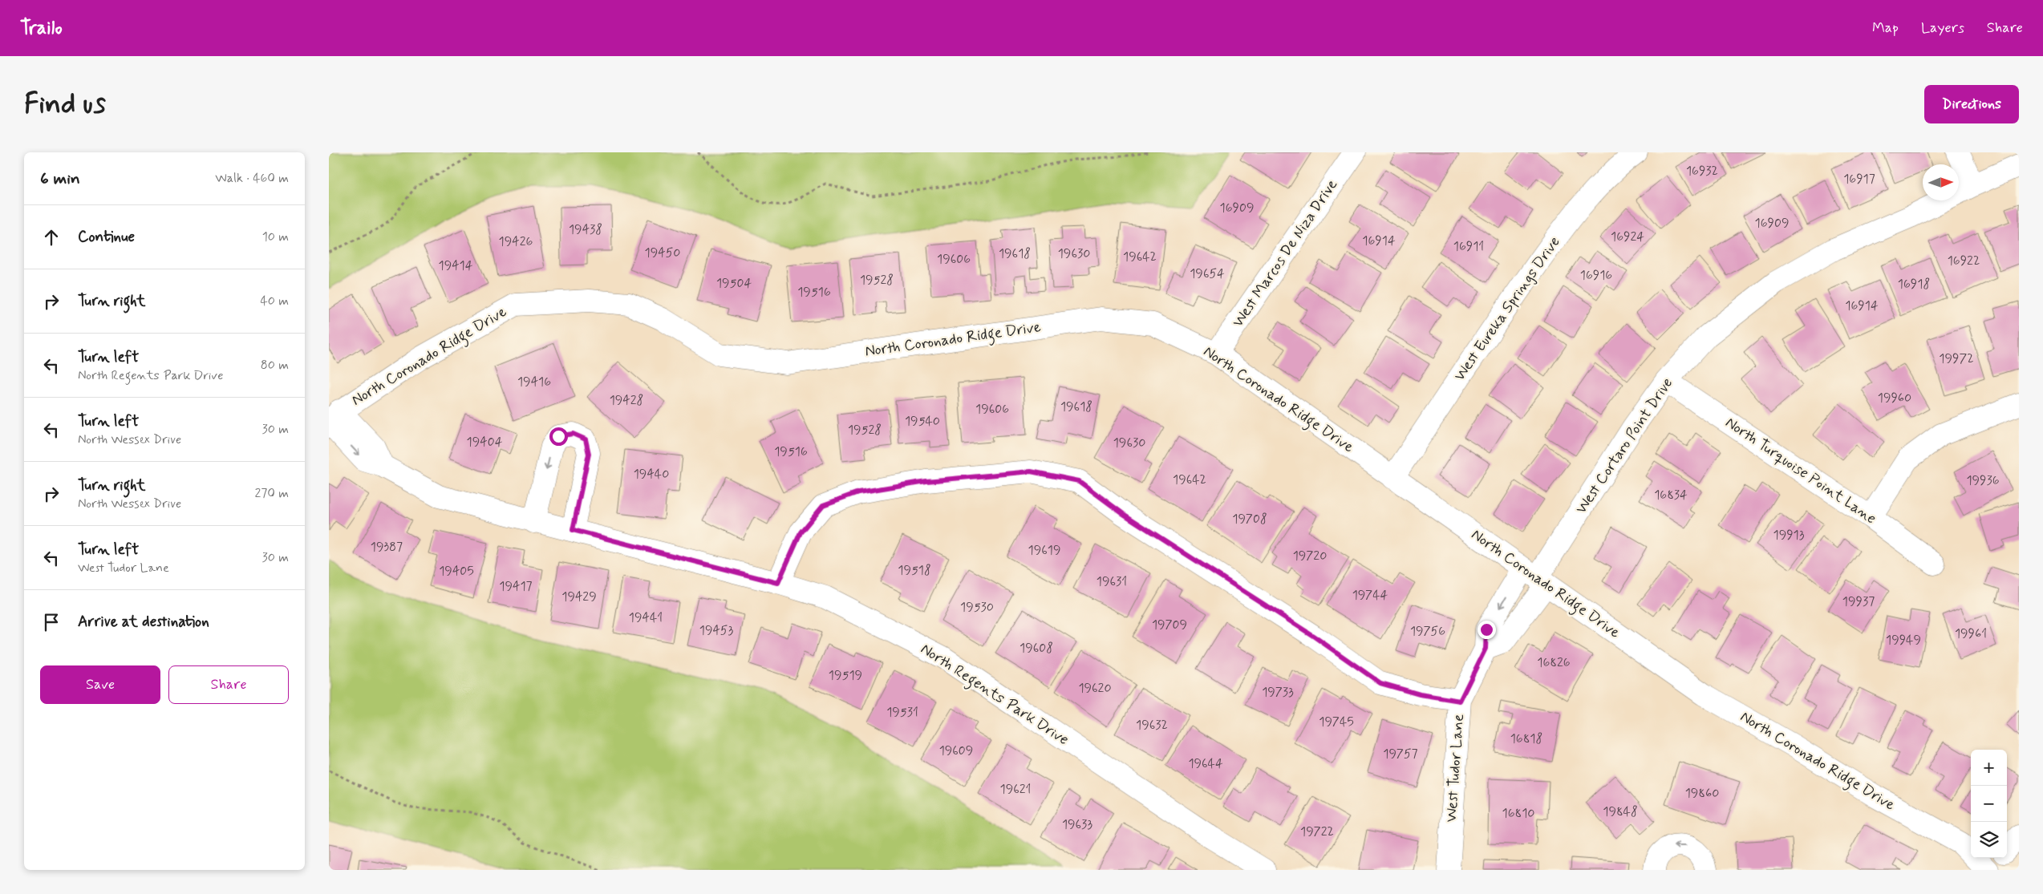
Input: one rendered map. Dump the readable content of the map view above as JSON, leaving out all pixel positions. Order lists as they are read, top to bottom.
{
  "streets": {
    "street": [
      "West Marcos De Niza Drive",
      "West Eureka Springs Drive",
      "North Coronado Ridge Drive",
      "West Cortaro Point Drive",
      "North Turquoise Point Lane",
      "North Regents Park Drive",
      "West Tudor Lane"
    ]
  },
  "crossings": [
    ["West Marcos De Niza Drive", "North Coronado Ridge Drive"],
    ["West Eureka Springs Drive", "North Coronado Ridge Drive"],
    ["North Coronado Ridge Drive", "West Cortaro Point Drive"],
    ["North Coronado Ridge Drive", "North Regents Park Drive"],
    ["North Coronado Ridge Drive", "West Tudor Lane"],
    ["West Cortaro Point Drive", "North Turquoise Point Lane"],
    ["West Cortaro Point Drive", "West Tudor Lane"]
  ],
  "house_numbers": [
    "16932",
    "16917",
    "16909",
    "16909",
    "19438",
    "16924",
    "16914",
    "19426",
    "16911",
    "19450",
    "19618",
    "19630",
    "19642",
    "19606",
    "16922",
    "19414",
    "19654",
    "16916",
    "19528",
    "19504",
    "16918",
    "19516",
    "16914",
    "19972",
    "19416",
    "19960",
    "19428",
    "19618",
    "19606",
    "19540",
    "19528",
    "19404",
    "19630",
    "19516",
    "19440",
    "19642",
    "19936",
    "16834",
    "19708",
    "19913",
    "19387",
    "19619",
    "19720",
    "19518",
    "19405",
    "19631",
    "19417",
    "19744",
    "19429",
    "19937",
    "19530",
    "19441",
    "19709",
    "19453",
    "19756",
    "19961",
    "19949",
    "19608",
    "16826",
    "19519",
    "19620",
    "19733",
    "19531",
    "19745",
    "19632",
    "16818",
    "19609",
    "19757",
    "19644",
    "19621",
    "19860",
    "19848",
    "16810",
    "19633",
    "19722"
  ],
  "north": "right",
  "page": {
    "header": "Trailo",
    "nav": ["Map", "Layers", "Share"],
    "buttons": [
      "Directions",
      ["Save", "Share"]
    ],
    "title": "Find us",
    "heading": ["6 min", "Walk · 460 m"],
    "list": [
      ["Continue", "10 m"],
      ["Turn right", "40 m"],
      ["Turn left", "North Regents Park Drive", "80 m"],
      ["Turn left", "North Wessex Drive", "30 m"],
      ["Turn right", "North Wessex Drive", "270 m"],
      ["Turn left", "West Tudor Lane", "30 m"],
      "Arrive at destination"
    ],
    "map_buttons": ["+", "−"]
  }
}
